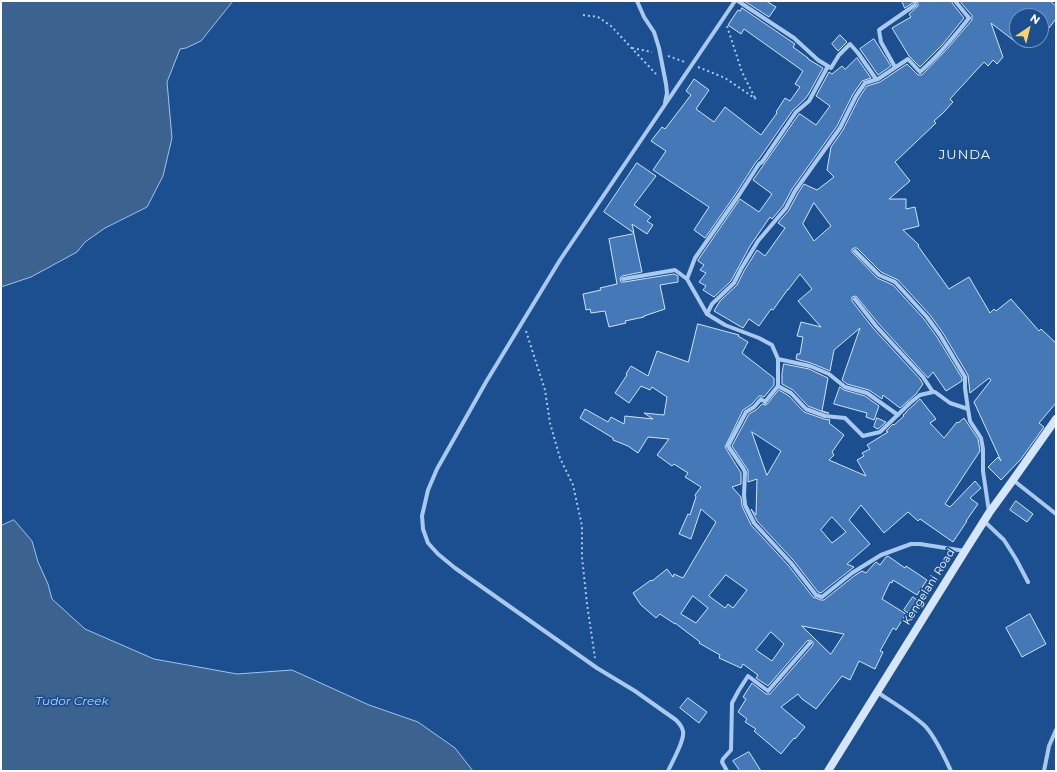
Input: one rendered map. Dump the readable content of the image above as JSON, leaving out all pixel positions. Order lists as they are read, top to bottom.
{
  "streets": {
    "main road": ["Kengelani Road"]
  },
  "districts": ["JUNDA"],
  "water": ["Tudor Creek"],
  "north": "top right"
}
